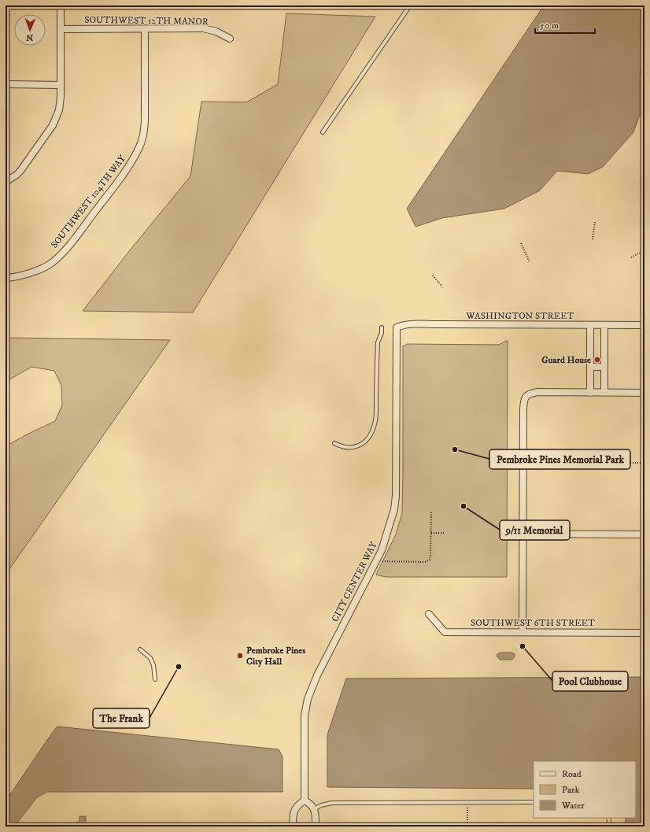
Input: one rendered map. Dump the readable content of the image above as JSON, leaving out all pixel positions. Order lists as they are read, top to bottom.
{
  "streets": {
    "street": [
      "SOUTHWEST 12TH MANOR",
      "SOUTHWEST 104TH WAY",
      "WASHINGTON STREET",
      "CITY CENTER WAY",
      "SOUTHWEST 6TH STREET"
    ]
  },
  "crossings": [
    ["SOUTHWEST 12TH MANOR", "SOUTHWEST 104TH WAY"],
    ["WASHINGTON STREET", "CITY CENTER WAY"]
  ],
  "places": [
    "Guard House",
    "Pembroke Pines Memorial Park",
    "9/11 Memorial",
    "Pool Clubhouse",
    "Pembroke Pines City Hall",
    "The Frank"
  ],
  "legend": ["Road", "Park", "Water"],
  "scale_bar": "50 m",
  "north": "bottom"
}
